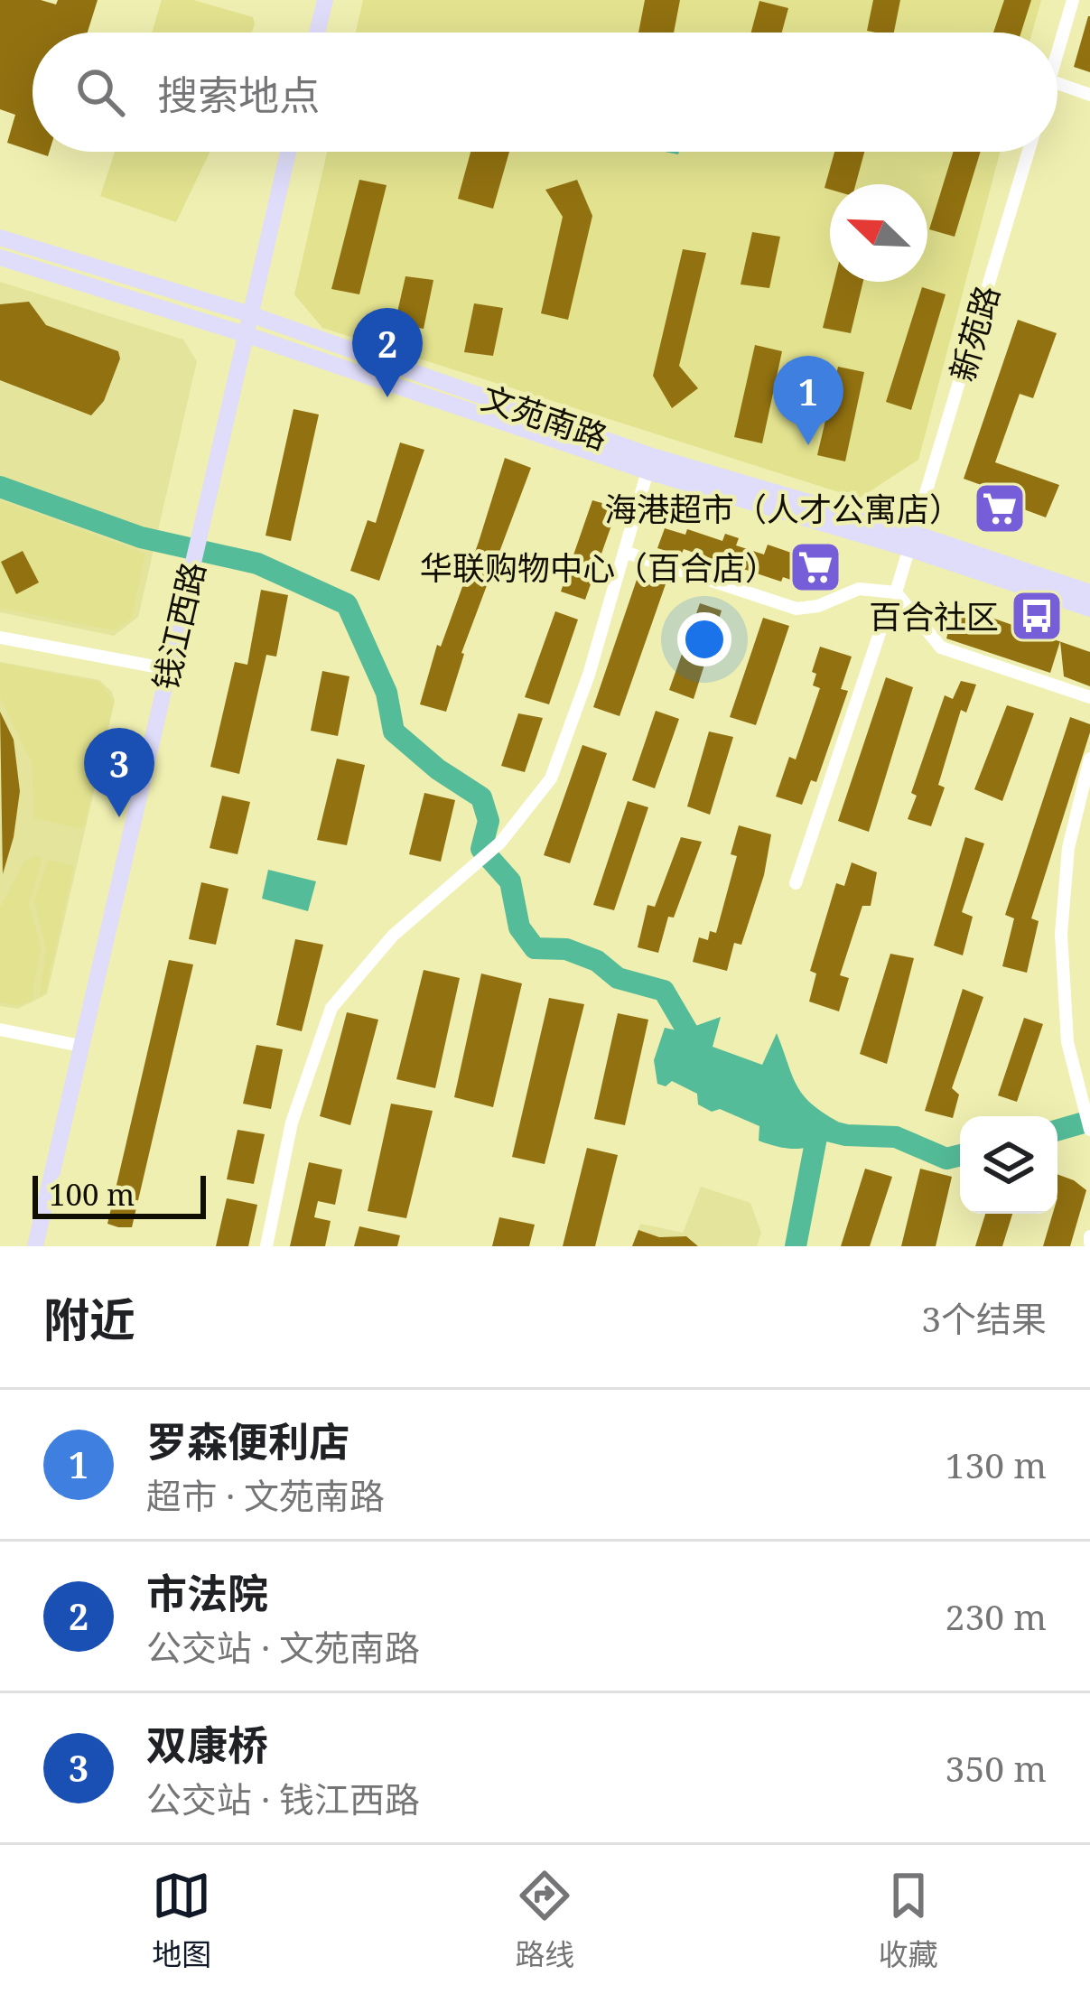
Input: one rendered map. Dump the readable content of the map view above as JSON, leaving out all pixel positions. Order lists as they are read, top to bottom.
{
  "streets": {
    "main road": ["文苑南路", "钱江西路"],
    "street": ["新苑路"]
  },
  "crossings": [
    ["新苑路", "文苑南路"],
    ["文苑南路", "钱江西路"]
  ],
  "places": {
    "supermarket": ["海港超市（人才公寓店）", "华联购物中心（百合店）"],
    "bus stop": ["百合社区"]
  },
  "scale_bar": "100 m",
  "north": "top left",
  "page": {
    "search": "搜索地点",
    "pins": ["2", "1", "3"],
    "scale": "100 m",
    "heading": ["附近", "3个结果"],
    "list": [
      {
        "mark": "1",
        "name": "罗森便利店",
        "note": "超市 · 文苑南路",
        "value": "130 m"
      },
      {
        "mark": "2",
        "name": "市法院",
        "note": "公交站 · 文苑南路",
        "value": "230 m"
      },
      {
        "mark": "3",
        "name": "双康桥",
        "note": "公交站 · 钱江西路",
        "value": "350 m"
      }
    ],
    "nav": ["地图", "路线", "收藏"]
  }
}
